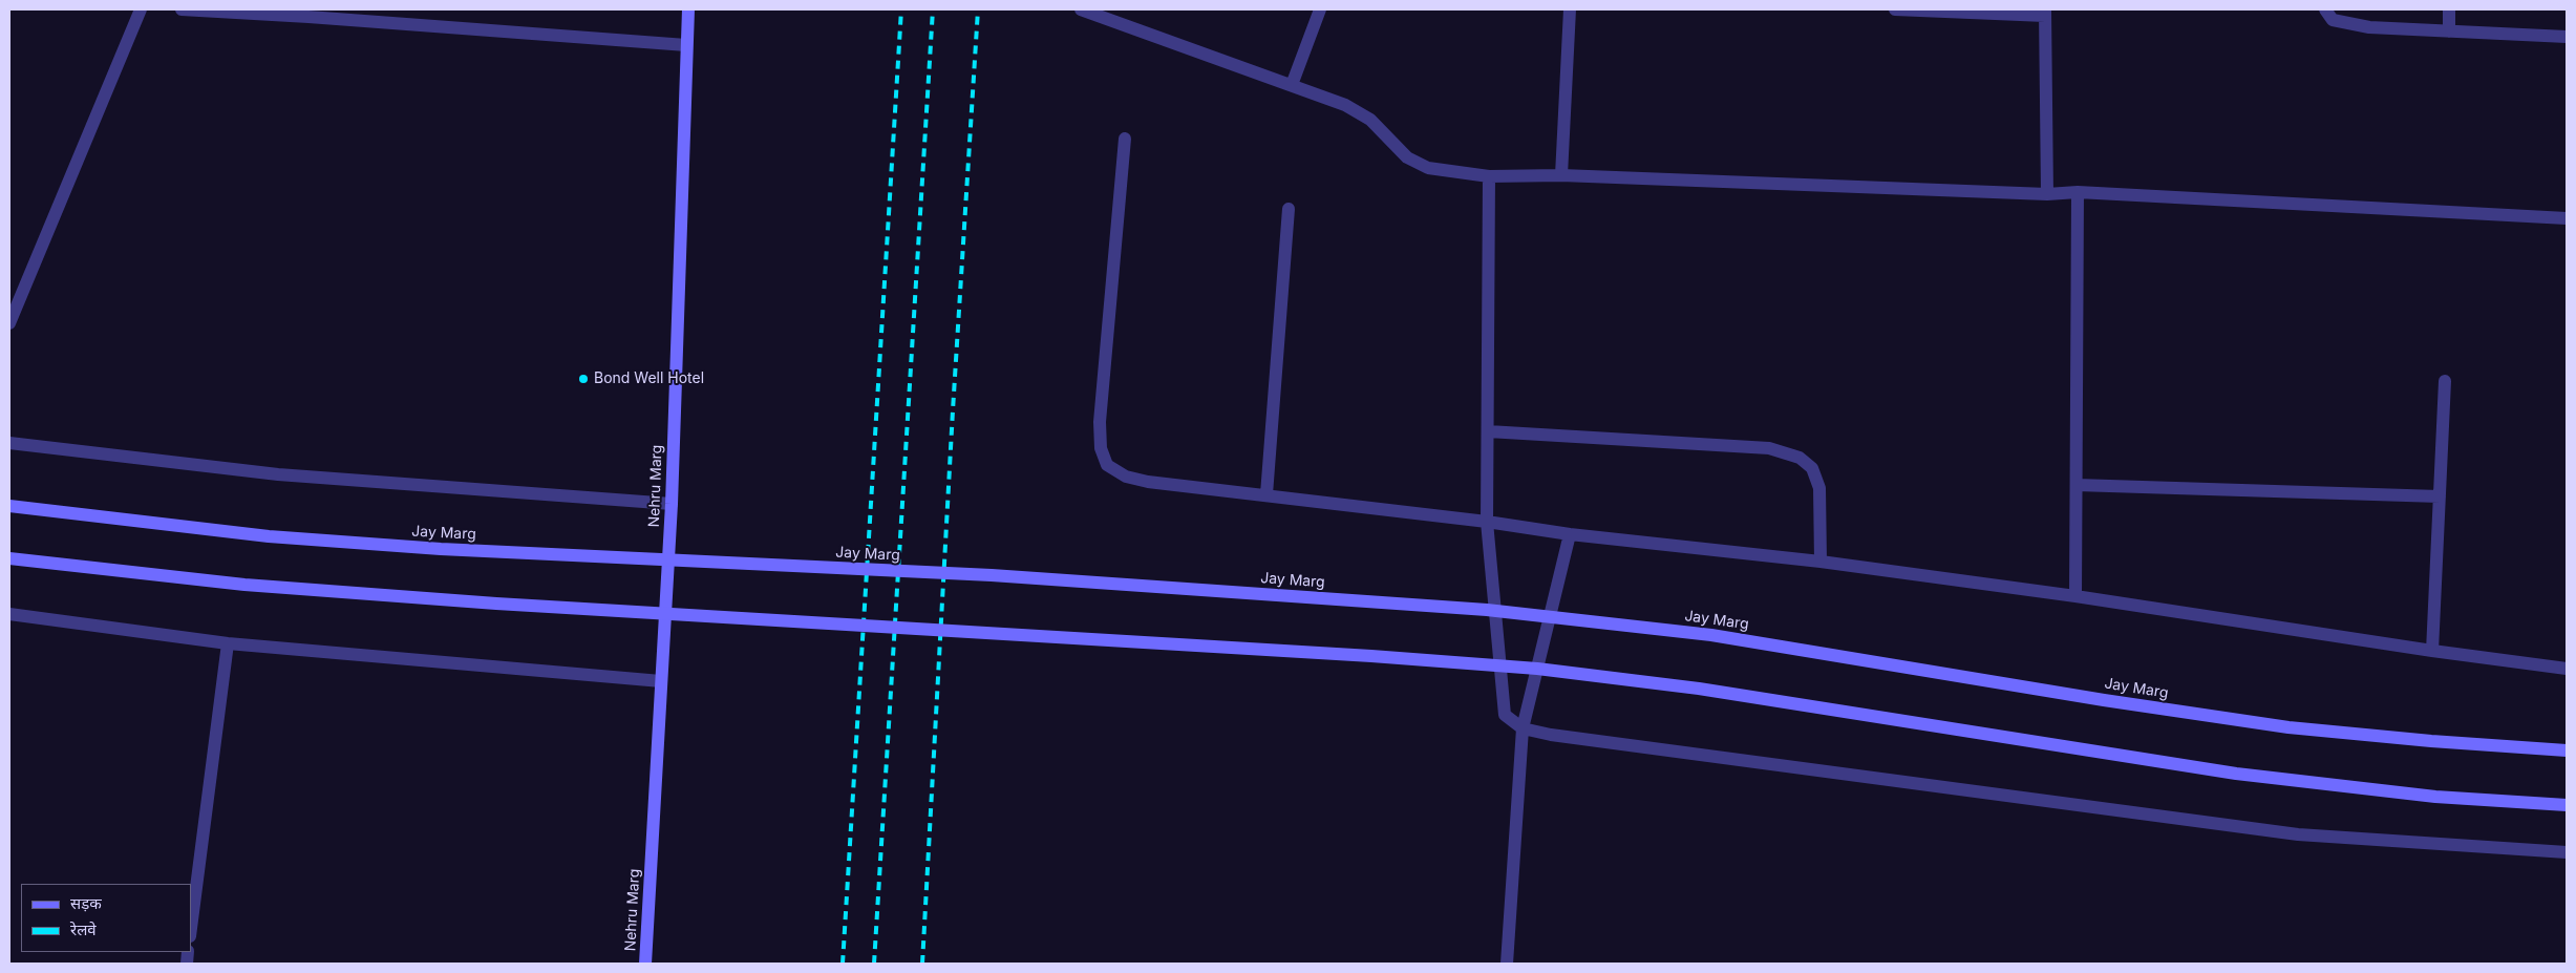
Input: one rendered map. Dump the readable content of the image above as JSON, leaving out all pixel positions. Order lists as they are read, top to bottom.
{
  "streets": {
    "main road": ["Nehru Marg", "Jay Marg"]
  },
  "places": ["Bond Well Hotel"],
  "legend": ["सड़क", "रेलवे"]
}
